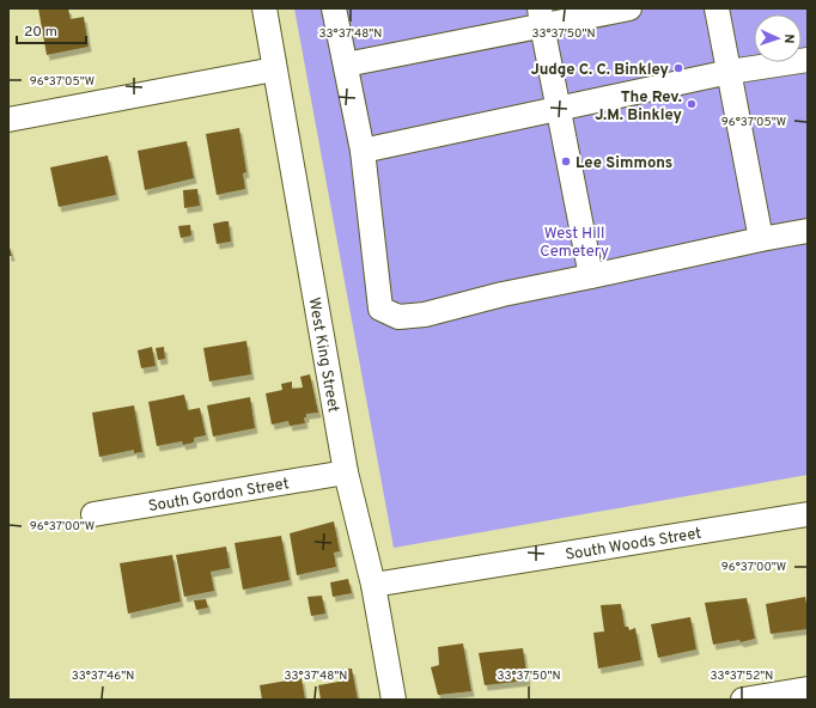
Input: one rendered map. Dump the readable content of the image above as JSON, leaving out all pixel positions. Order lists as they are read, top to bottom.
{
  "streets": {
    "street": ["West King Street", "South Gordon Street", "South Woods Street"]
  },
  "crossings": [
    ["West King Street", "South Gordon Street"],
    ["West King Street", "South Woods Street"]
  ],
  "parks": ["West Hill Cemetery"],
  "places": ["Judge C. C. Binkley", "The Rev. J.M. Binkley", "Lee Simmons"],
  "scale_bar": "20 m",
  "north": "right",
  "coordinates": [
    "33°37'48\"N",
    "33°37'50\"N",
    "96°37'05\"W",
    "96°37'00\"W",
    "33°37'46\"N",
    "33°37'52\"N"
  ]
}
